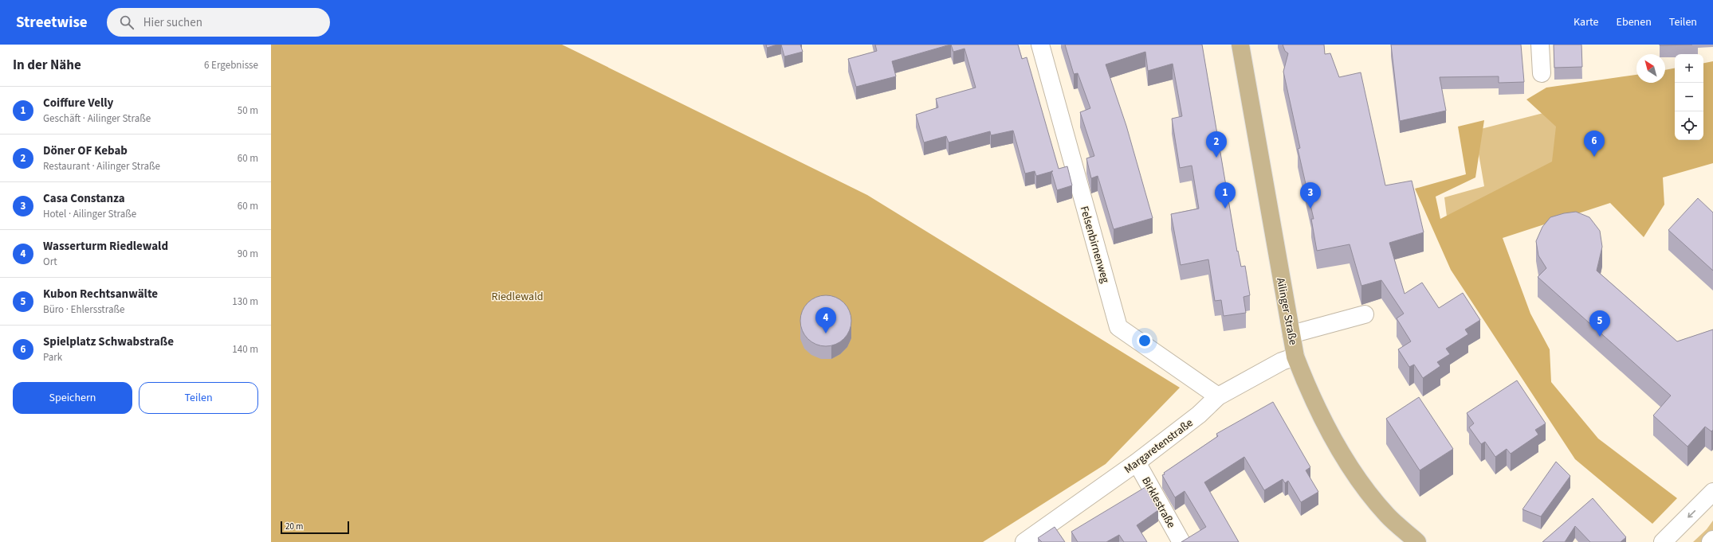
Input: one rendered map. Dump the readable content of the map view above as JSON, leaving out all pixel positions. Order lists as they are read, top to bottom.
{
  "streets": {
    "main road": ["Ailinger Straße"],
    "street": ["Felsenbirnenweg", "Margaretenstraße", "Birklestraße"]
  },
  "crossings": [
    ["Felsenbirnenweg", "Margaretenstraße"],
    ["Ailinger Straße", "Margaretenstraße"],
    ["Margaretenstraße", "Birklestraße"]
  ],
  "parks": ["Riedlewald"],
  "scale_bar": "20 m",
  "north": "top left",
  "page": {
    "header": "Streetwise",
    "search": "Hier suchen",
    "nav": ["Karte", "Ebenen", "Teilen"],
    "heading": ["In der Nähe", "6 Ergebnisse"],
    "map_buttons": ["+", "−"],
    "list": [
      {
        "mark": "1",
        "name": "Coiffure Velly",
        "note": "Geschäft · Ailinger Straße",
        "value": "50 m"
      },
      {
        "mark": "2",
        "name": "Döner OF Kebab",
        "note": "Restaurant · Ailinger Straße",
        "value": "60 m"
      },
      {
        "mark": "3",
        "name": "Casa Constanza",
        "note": "Hotel · Ailinger Straße",
        "value": "60 m"
      },
      {
        "mark": "4",
        "name": "Wasserturm Riedlewald",
        "note": "Ort",
        "value": "90 m"
      },
      {
        "mark": "5",
        "name": "Kubon Rechtsanwälte",
        "note": "Büro · Ehlersstraße",
        "value": "130 m"
      },
      {
        "mark": "6",
        "name": "Spielplatz Schwabstraße",
        "note": "Park",
        "value": "140 m"
      }
    ],
    "pins": [
      "6",
      "2",
      "1",
      "3",
      "4",
      "5"
    ],
    "buttons": ["Speichern", "Teilen"],
    "scale": "20 m"
  }
}
